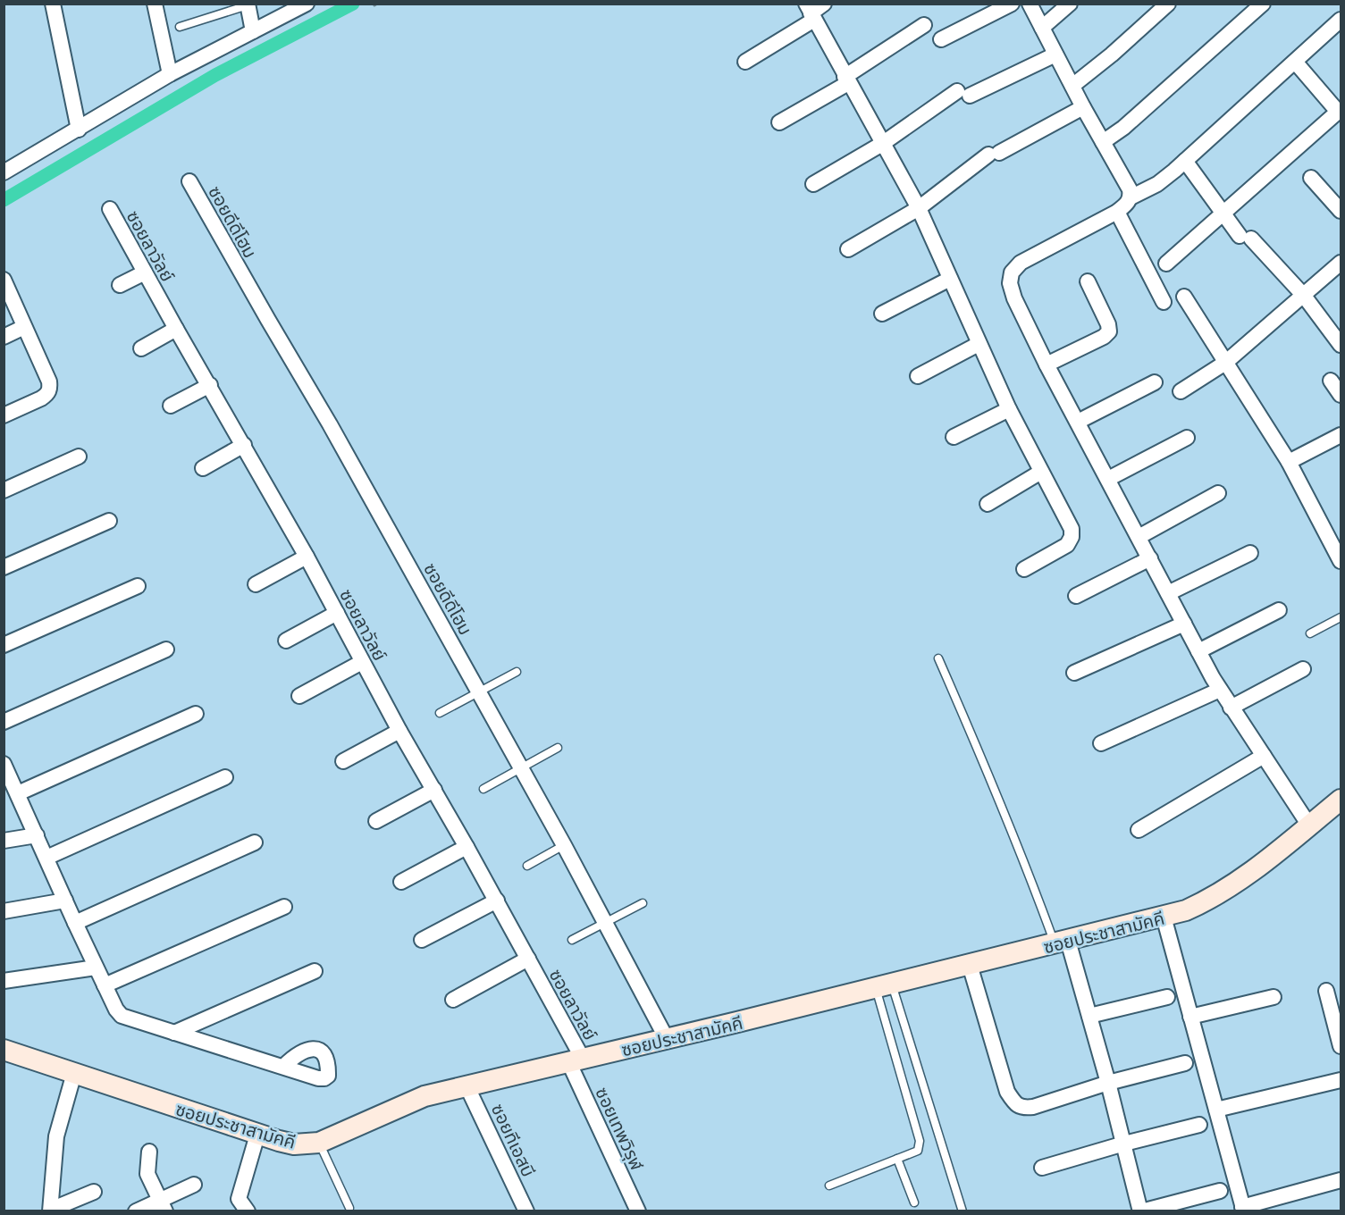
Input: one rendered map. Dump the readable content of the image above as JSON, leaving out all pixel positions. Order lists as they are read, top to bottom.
{
  "streets": {
    "street": [
      "ซอยดีดีโฮม",
      "ซอยลาวัลย์",
      "ซอยประชาสามัคคี",
      "ซอยเทพวิรุฬ",
      "ซอยทีเอสบี"
    ]
  },
  "crossings": [
    ["ซอยดีดีโฮม", "ซอยประชาสามัคคี"],
    ["ซอยลาวัลย์", "ซอยประชาสามัคคี"],
    ["ซอยลาวัลย์", "ซอยเทพวิรุฬ"],
    ["ซอยประชาสามัคคี", "ซอยเทพวิรุฬ"],
    ["ซอยประชาสามัคคี", "ซอยทีเอสบี"]
  ]
}
